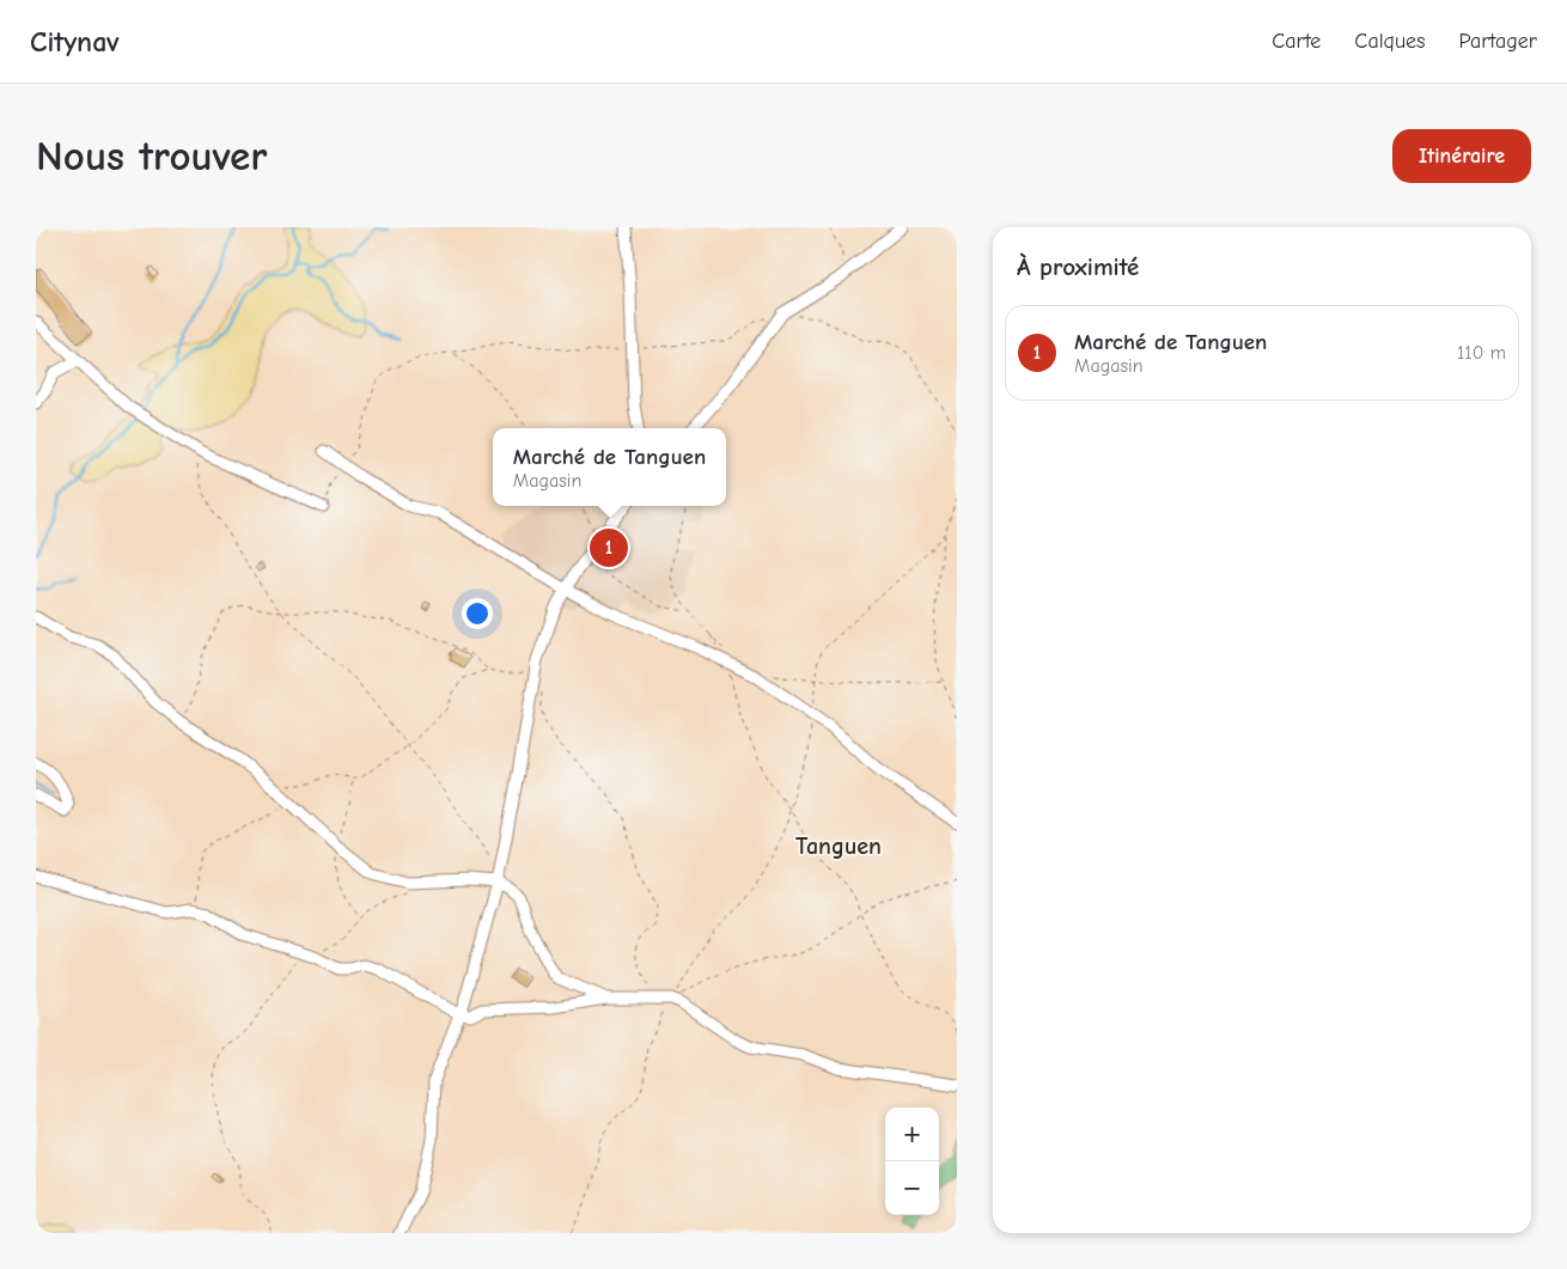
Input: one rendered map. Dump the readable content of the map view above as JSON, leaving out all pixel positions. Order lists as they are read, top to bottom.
{
  "districts": ["Tanguen"],
  "page": {
    "header": "Citynav",
    "nav": ["Carte", "Calques", "Partager"],
    "buttons": "Itinéraire",
    "title": "Nous trouver",
    "heading": "À proximité",
    "list": [
      {
        "mark": "1",
        "name": "Marché de Tanguen",
        "note": "Magasin",
        "value": "110 m"
      }
    ],
    "popup": ["Marché de Tanguen", "Magasin"],
    "pins": "1",
    "map_buttons": ["+", "−"]
  }
}
